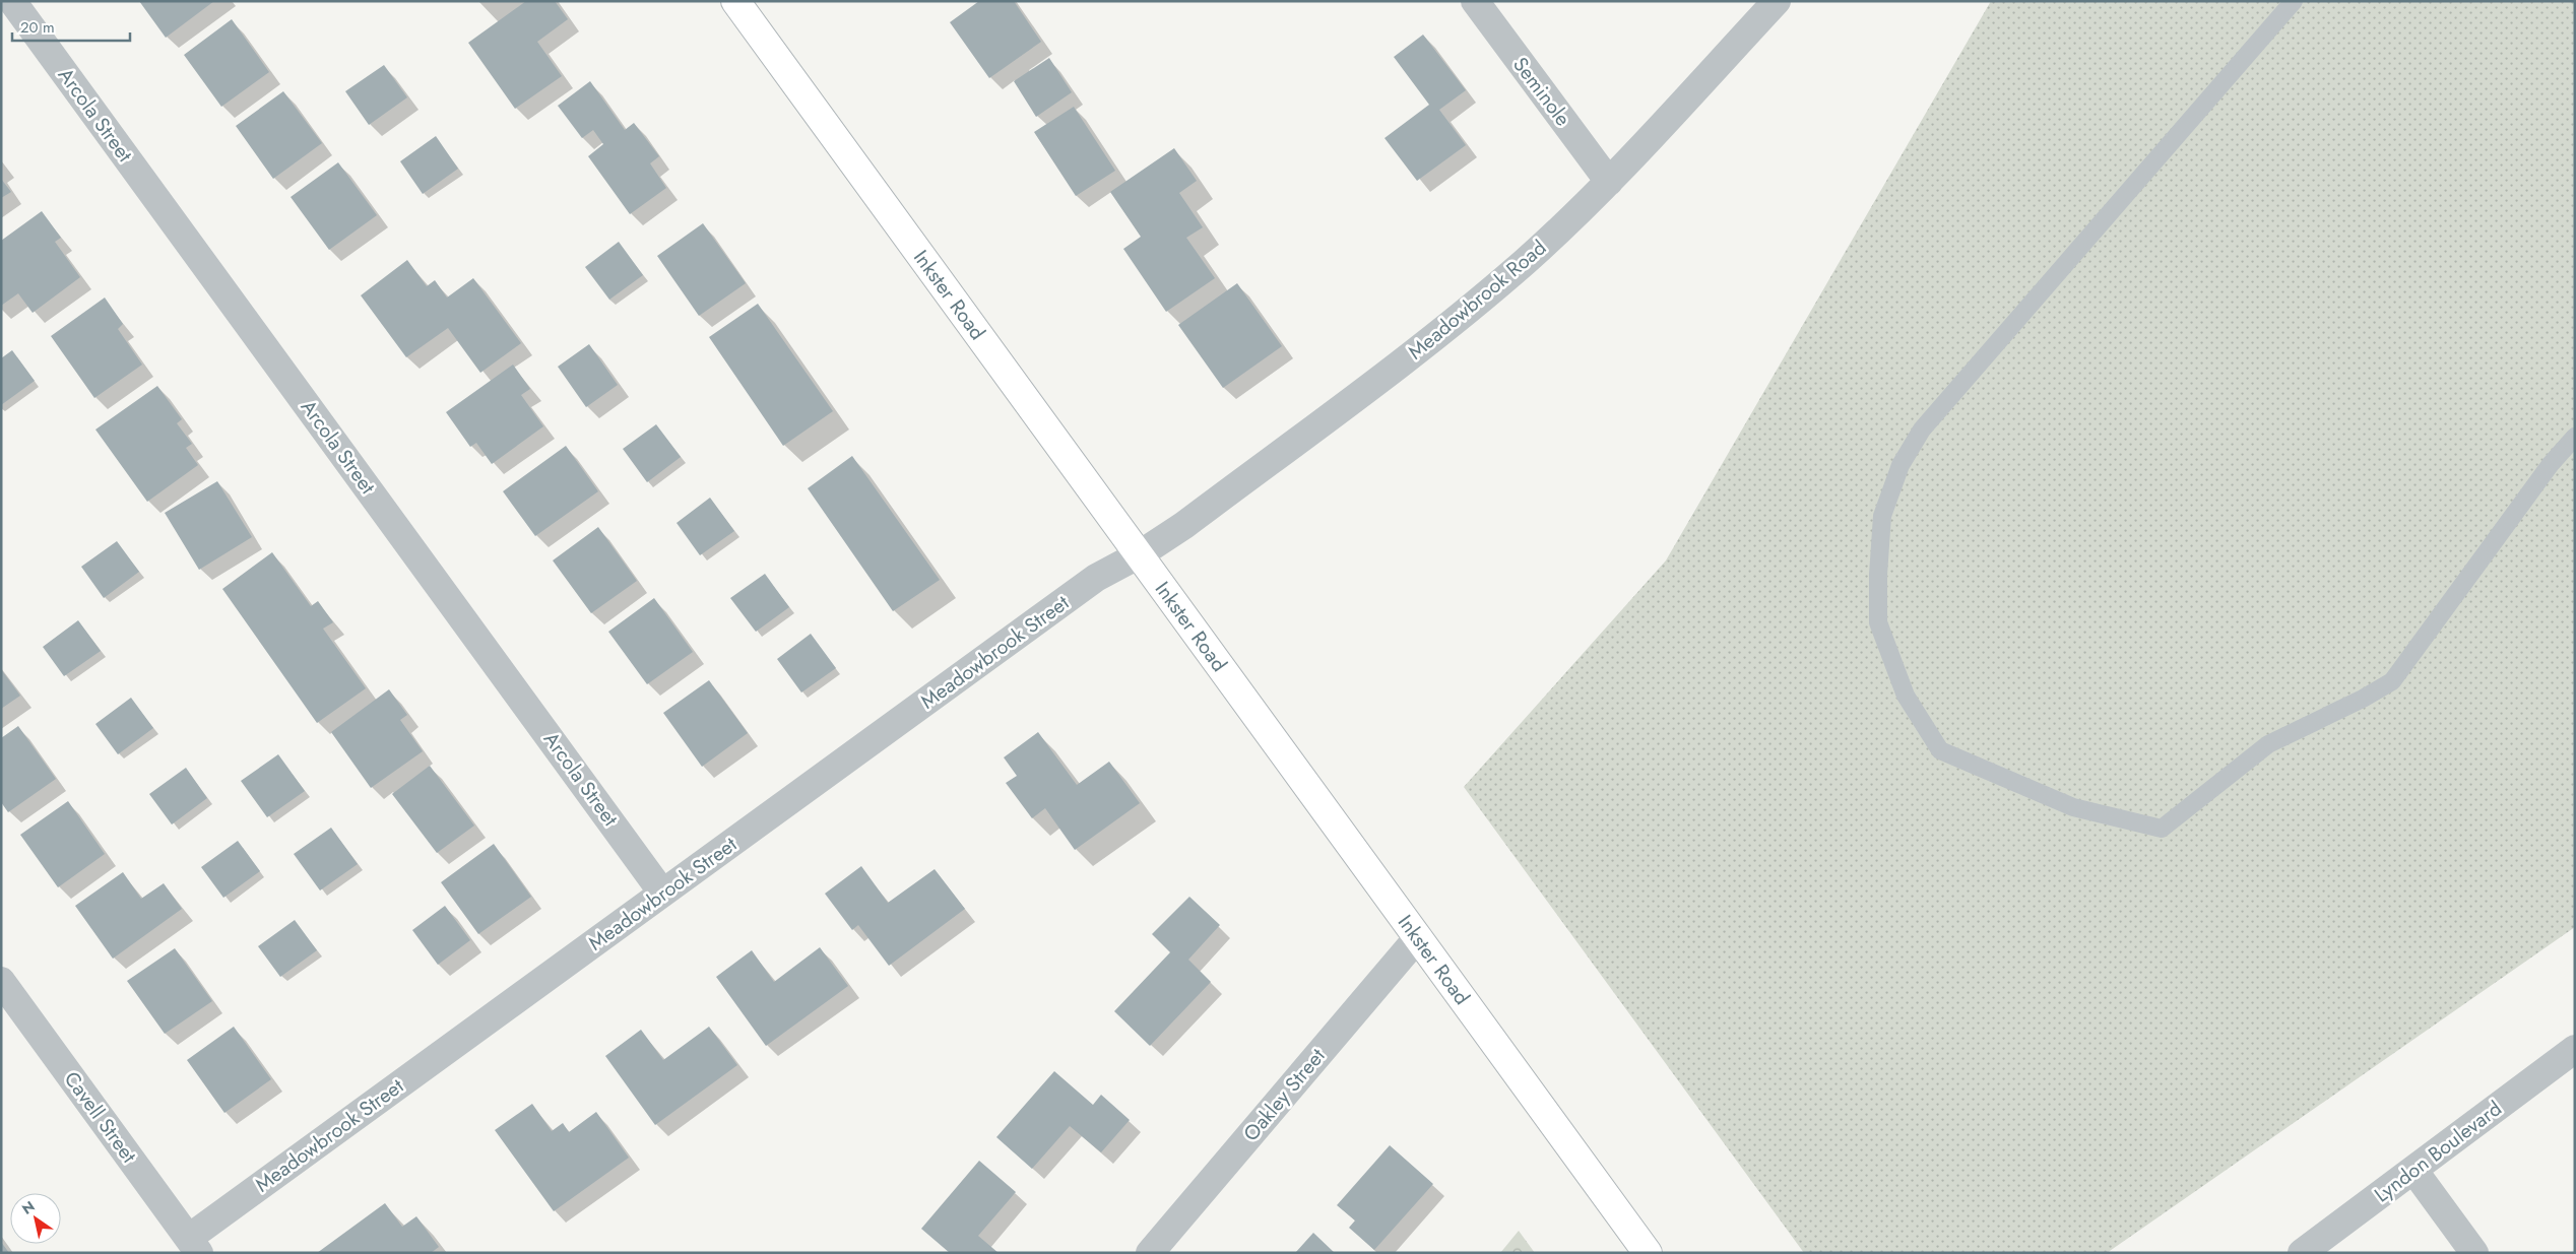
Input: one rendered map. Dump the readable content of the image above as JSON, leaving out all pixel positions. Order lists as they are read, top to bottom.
{
  "streets": {
    "main road": ["Inkster Road"],
    "street": [
      "Seminole",
      "Arcola Street",
      "Meadowbrook Road",
      "Meadowbrook Street",
      "Oakley Street",
      "Cavell Street",
      "Lyndon Boulevard"
    ]
  },
  "crossings": [
    ["Seminole", "Meadowbrook Road"],
    ["Arcola Street", "Meadowbrook Street"],
    ["Inkster Road", "Meadowbrook Road"],
    ["Inkster Road", "Meadowbrook Street"],
    ["Inkster Road", "Oakley Street"],
    ["Meadowbrook Road", "Meadowbrook Street"],
    ["Meadowbrook Street", "Cavell Street"]
  ],
  "scale_bar": "20 m",
  "north": "top left"
}
